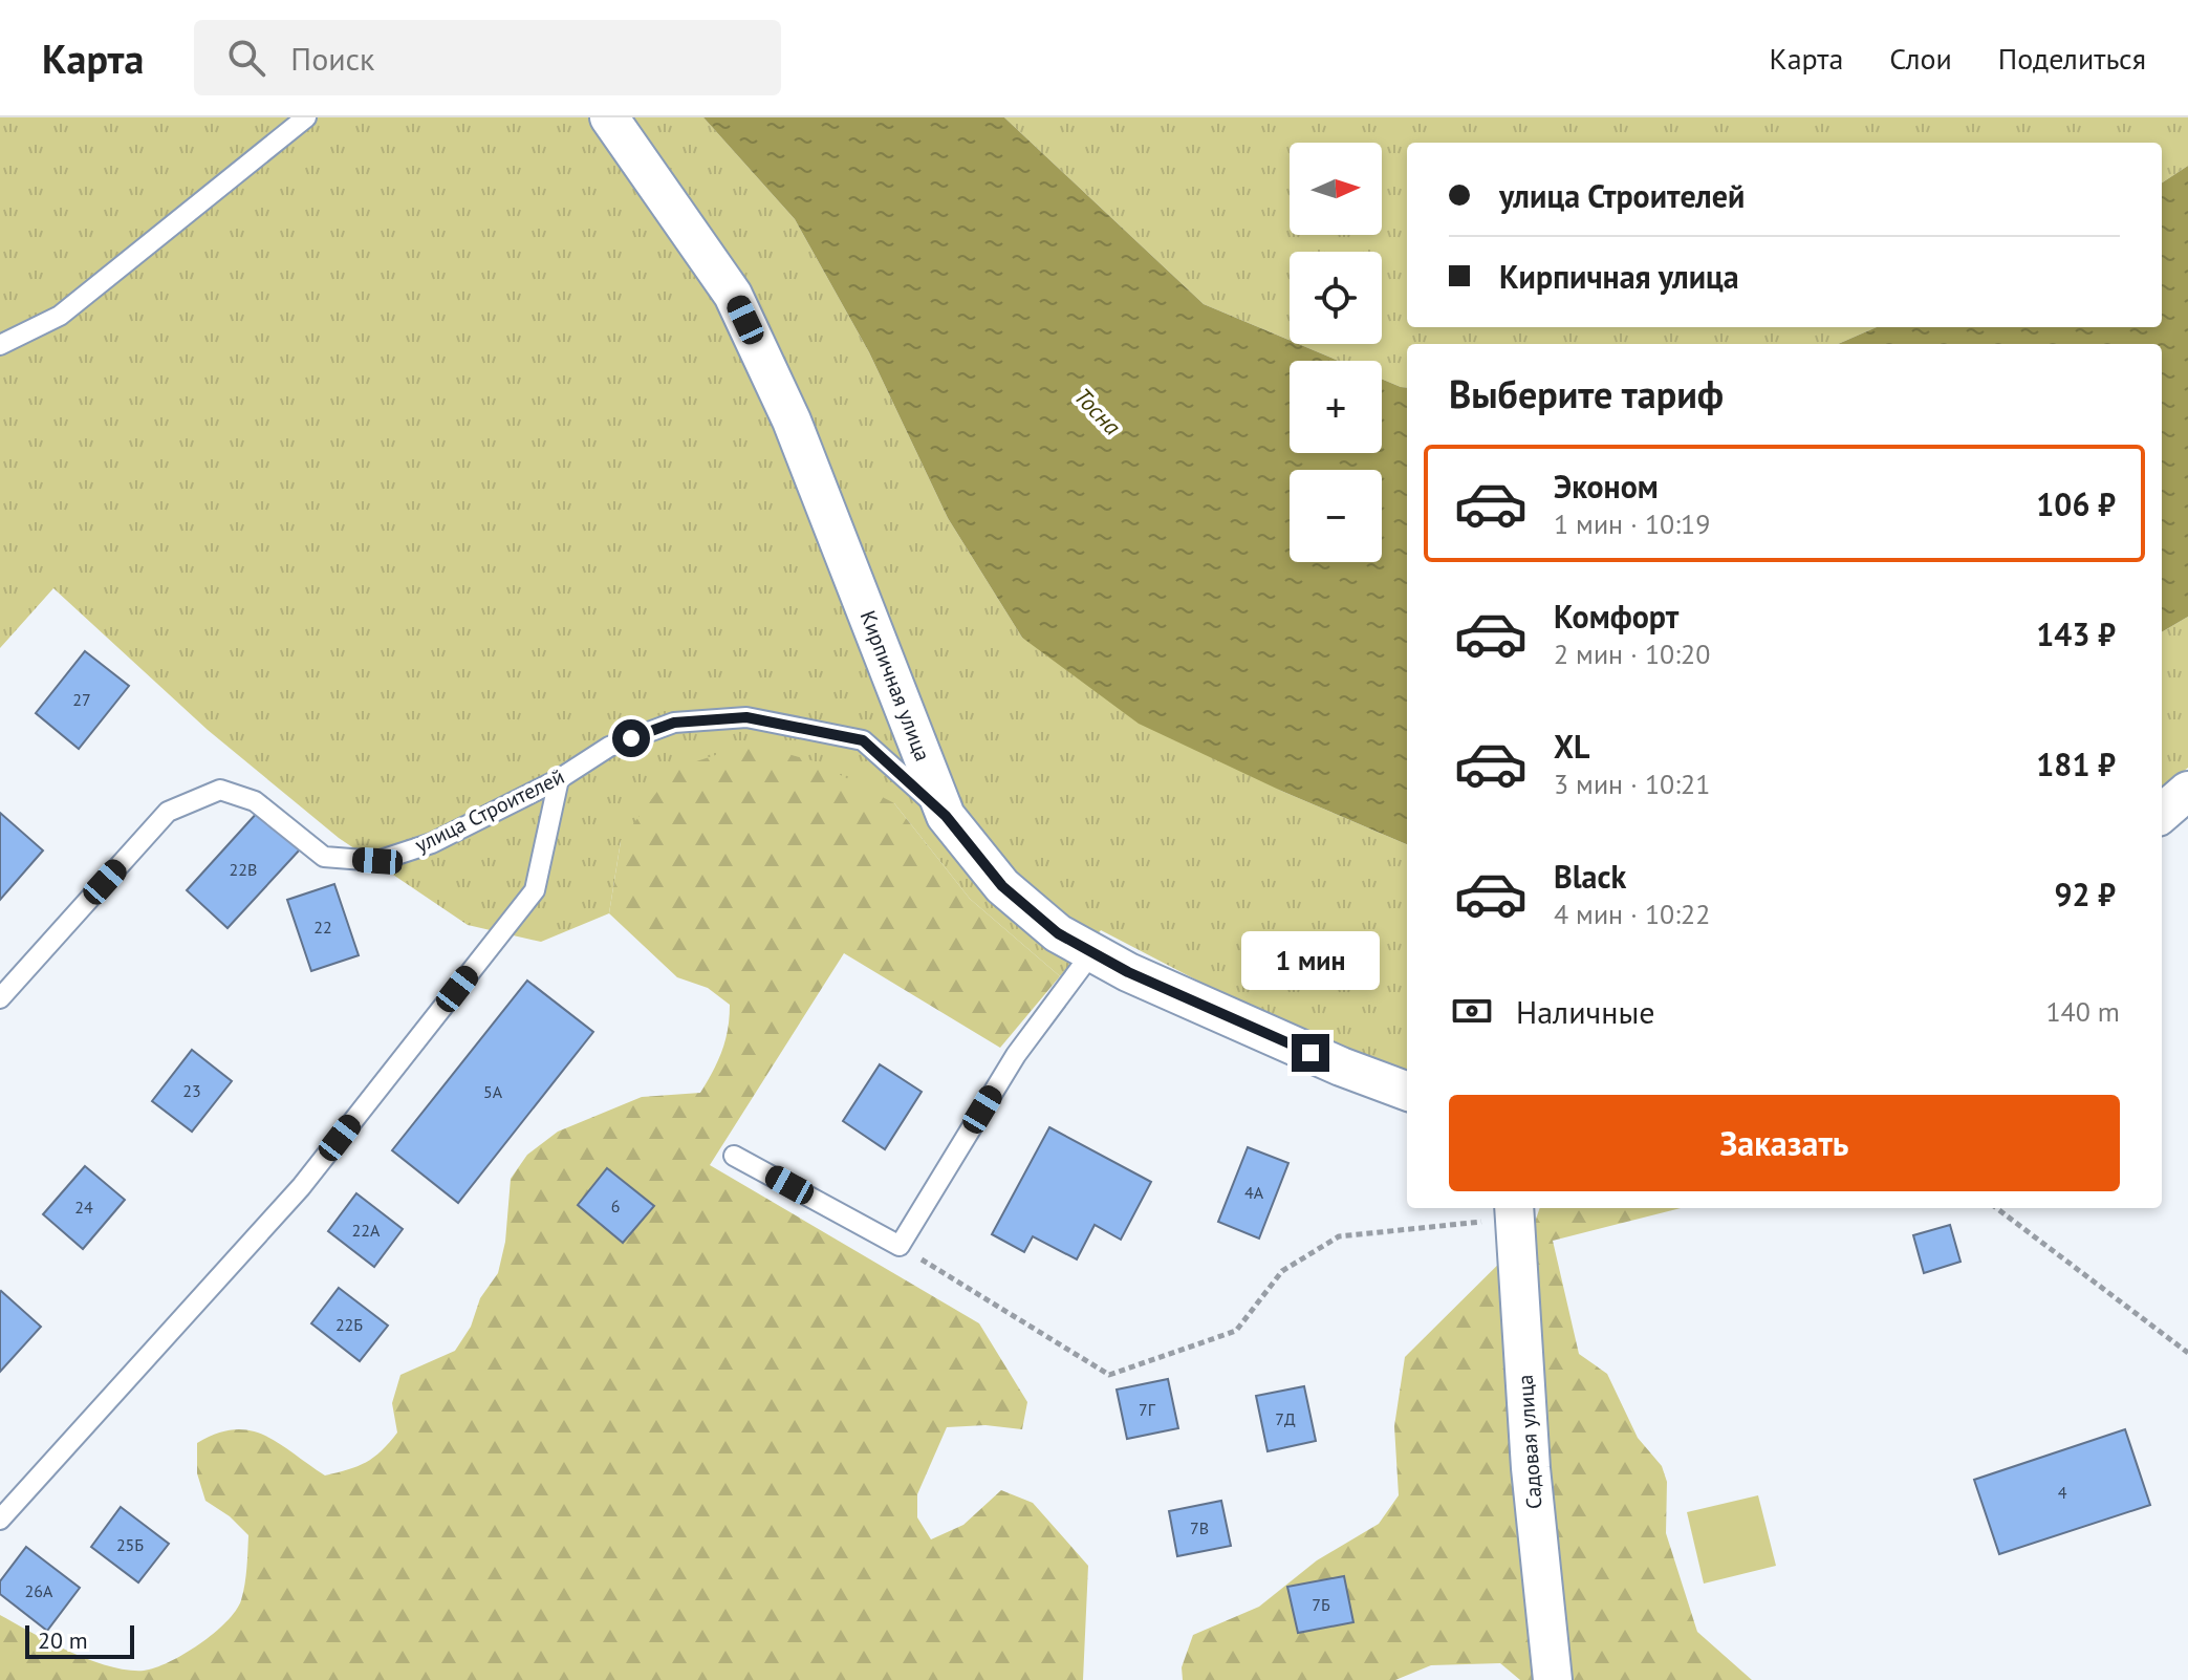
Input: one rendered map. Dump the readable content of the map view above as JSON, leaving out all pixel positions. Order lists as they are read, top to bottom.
{
  "streets": {
    "street": ["Кирпичная улица", "Садовая улица"],
    "lane": ["улица Строителей"]
  },
  "crossings": [
    ["Кирпичная улица", "улица Строителей"]
  ],
  "water": ["Тосна"],
  "house_numbers": [
    "27",
    "22В",
    "22",
    "23",
    "5А",
    "4А",
    "6",
    "24",
    "22А",
    "22Б",
    "7Г",
    "7Д",
    "4",
    "7В",
    "25Б",
    "26А",
    "7Б"
  ],
  "scale_bar": "20 m",
  "north": "right",
  "page": {
    "header": "Карта",
    "search": "Поиск",
    "nav": ["Карта", "Слои", "Поделиться"],
    "map_buttons": ["+", "−"],
    "banner": ["улица Строителей", "Кирпичная улица"],
    "heading": "Выберите тариф",
    "list": [
      {
        "name": "Эконом",
        "note": "1 мин · 10:19",
        "value": "106 ₽"
      },
      {
        "name": "Комфорт",
        "note": "2 мин · 10:20",
        "value": "143 ₽"
      },
      {
        "name": "XL",
        "note": "3 мин · 10:21",
        "value": "181 ₽"
      },
      {
        "name": "Black",
        "note": "4 мин · 10:22",
        "value": "92 ₽"
      }
    ],
    "bubble": "1 мин",
    "pay": ["Наличные", "140 m"],
    "buttons": "Заказать",
    "scale": "20 m"
  }
}
